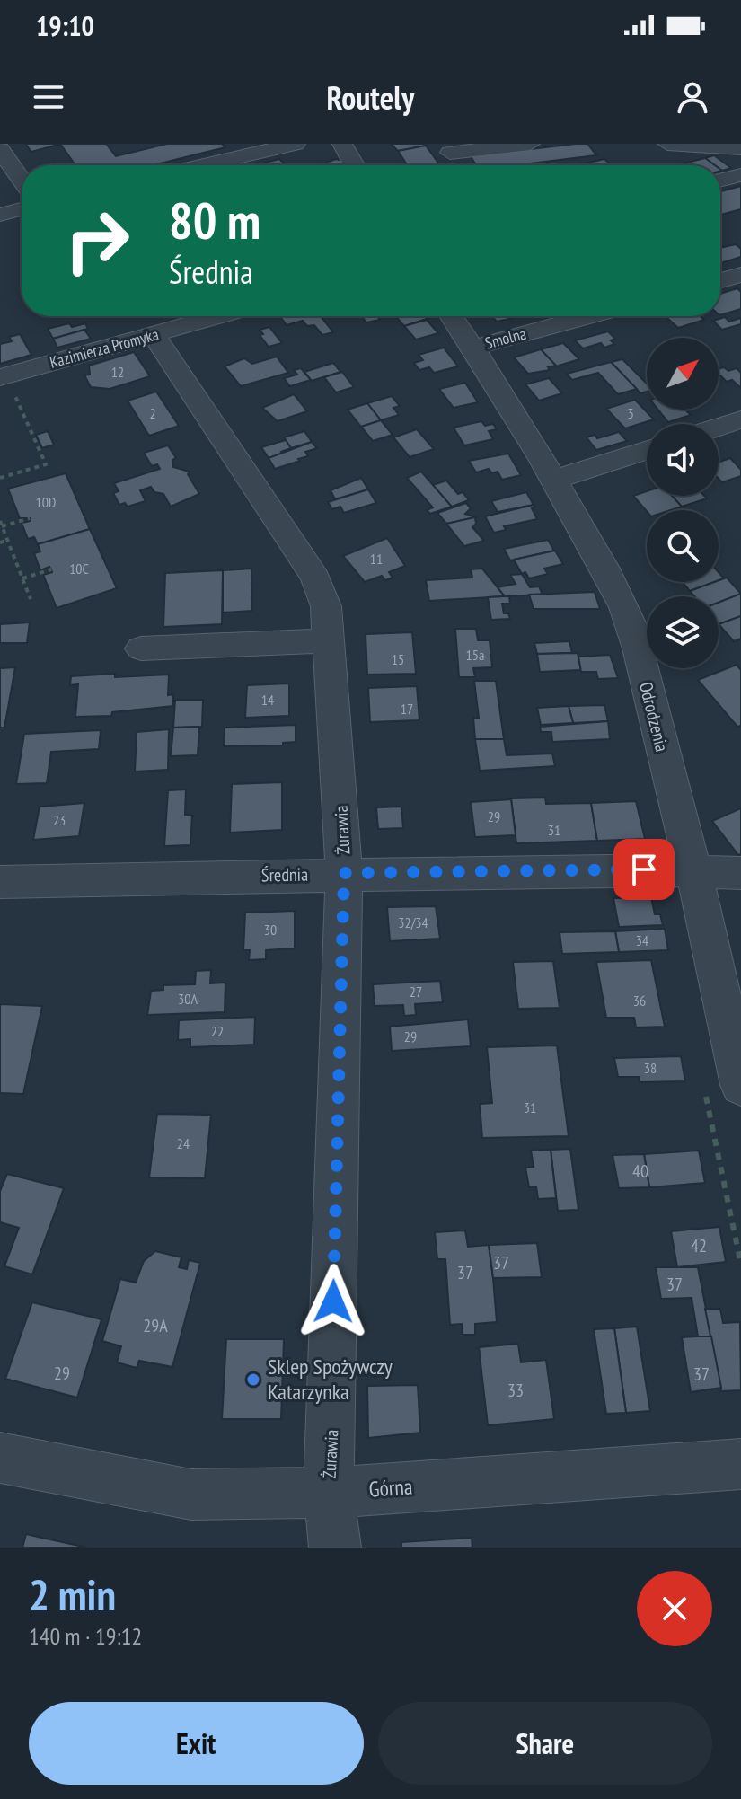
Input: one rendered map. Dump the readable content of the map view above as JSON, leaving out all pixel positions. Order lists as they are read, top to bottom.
{
  "streets": {
    "street": [
      "Smolna",
      "Kazimierza Promyka",
      "Odrodzenia",
      "Żurawia",
      "Średnia",
      "Górna"
    ]
  },
  "crossings": [
    ["Smolna", "Odrodzenia"],
    ["Kazimierza Promyka", "Żurawia"],
    ["Odrodzenia", "Średnia"],
    ["Żurawia", "Średnia"],
    ["Żurawia", "Górna"]
  ],
  "places": ["Sklep Spożywczy Katarzynka"],
  "house_numbers": [
    "12",
    "2",
    "3",
    "10D",
    "11",
    "10C",
    "15a",
    "15",
    "14",
    "17",
    "29",
    "23",
    "31",
    "32/34",
    "30",
    "34",
    "27",
    "30A",
    "36",
    "22",
    "29",
    "38",
    "31",
    "24",
    "40",
    "42",
    "37",
    "37",
    "37",
    "29A",
    "29",
    "37",
    "33"
  ],
  "north": "top right",
  "page": {
    "status": "19:10",
    "header": "Routely",
    "turn": ["80 m", "Średnia"],
    "heading": ["2 min", "140 m · 19:12"],
    "buttons": ["Exit", "Share"]
  }
}
